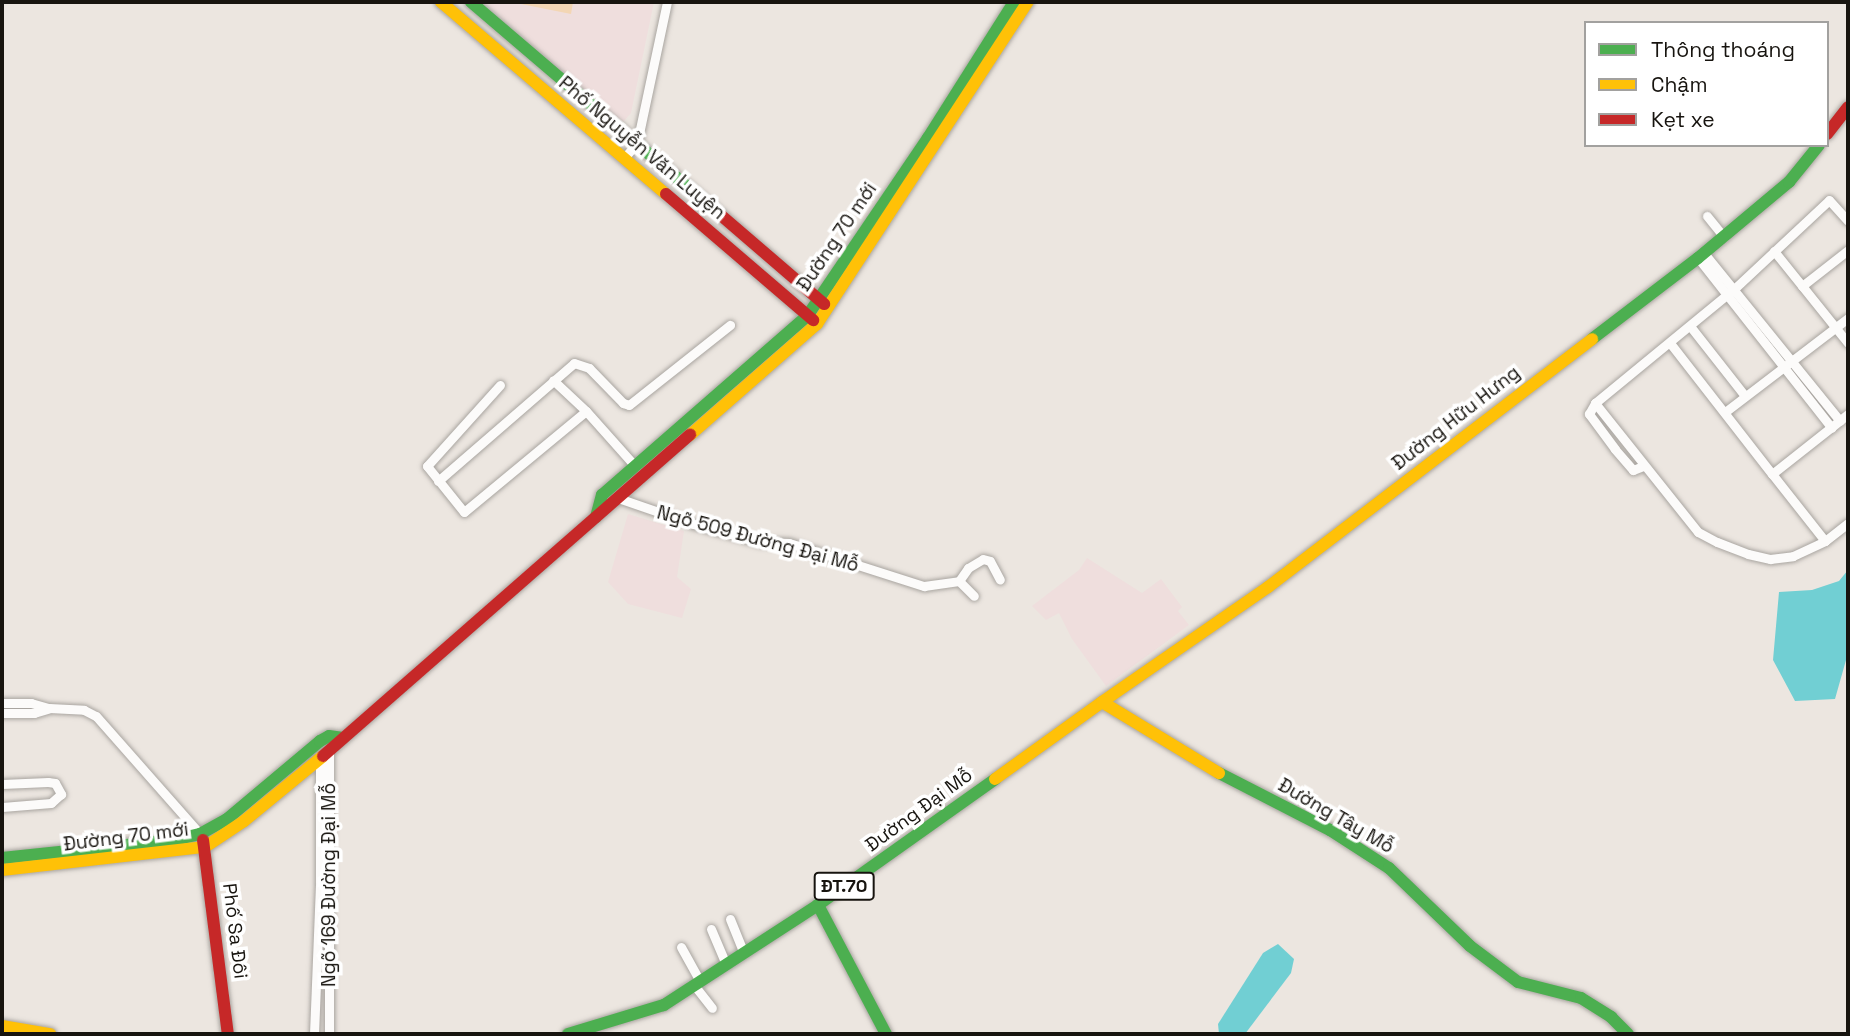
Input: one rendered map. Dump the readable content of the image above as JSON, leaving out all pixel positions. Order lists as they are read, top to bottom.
{
  "streets": {
    "main road": [
      "Phố Nguyễn Văn Luyện",
      "Đường 70 mới",
      "Đường Hữu Hưng",
      "Đường Đại Mỗ",
      "Đường Tây Mỗ",
      "ĐT.70",
      "Phố Sa Đôi"
    ],
    "street": ["Ngõ 509 Đường Đại Mỗ", "Ngõ 169 Đường Đại Mỗ"]
  },
  "crossings": [
    ["Phố Nguyễn Văn Luyện", "Đường 70 mới"],
    ["Đường 70 mới", "Ngõ 509 Đường Đại Mỗ"],
    ["Đường 70 mới", "Ngõ 169 Đường Đại Mỗ"],
    ["Đường 70 mới", "Phố Sa Đôi"],
    ["Đường Hữu Hưng", "Đường Đại Mỗ"],
    ["Đường Hữu Hưng", "Đường Tây Mỗ"],
    ["Đường Đại Mỗ", "Đường Tây Mỗ"]
  ],
  "legend": ["Thông thoáng", "Chậm", "Kẹt xe"]
}
